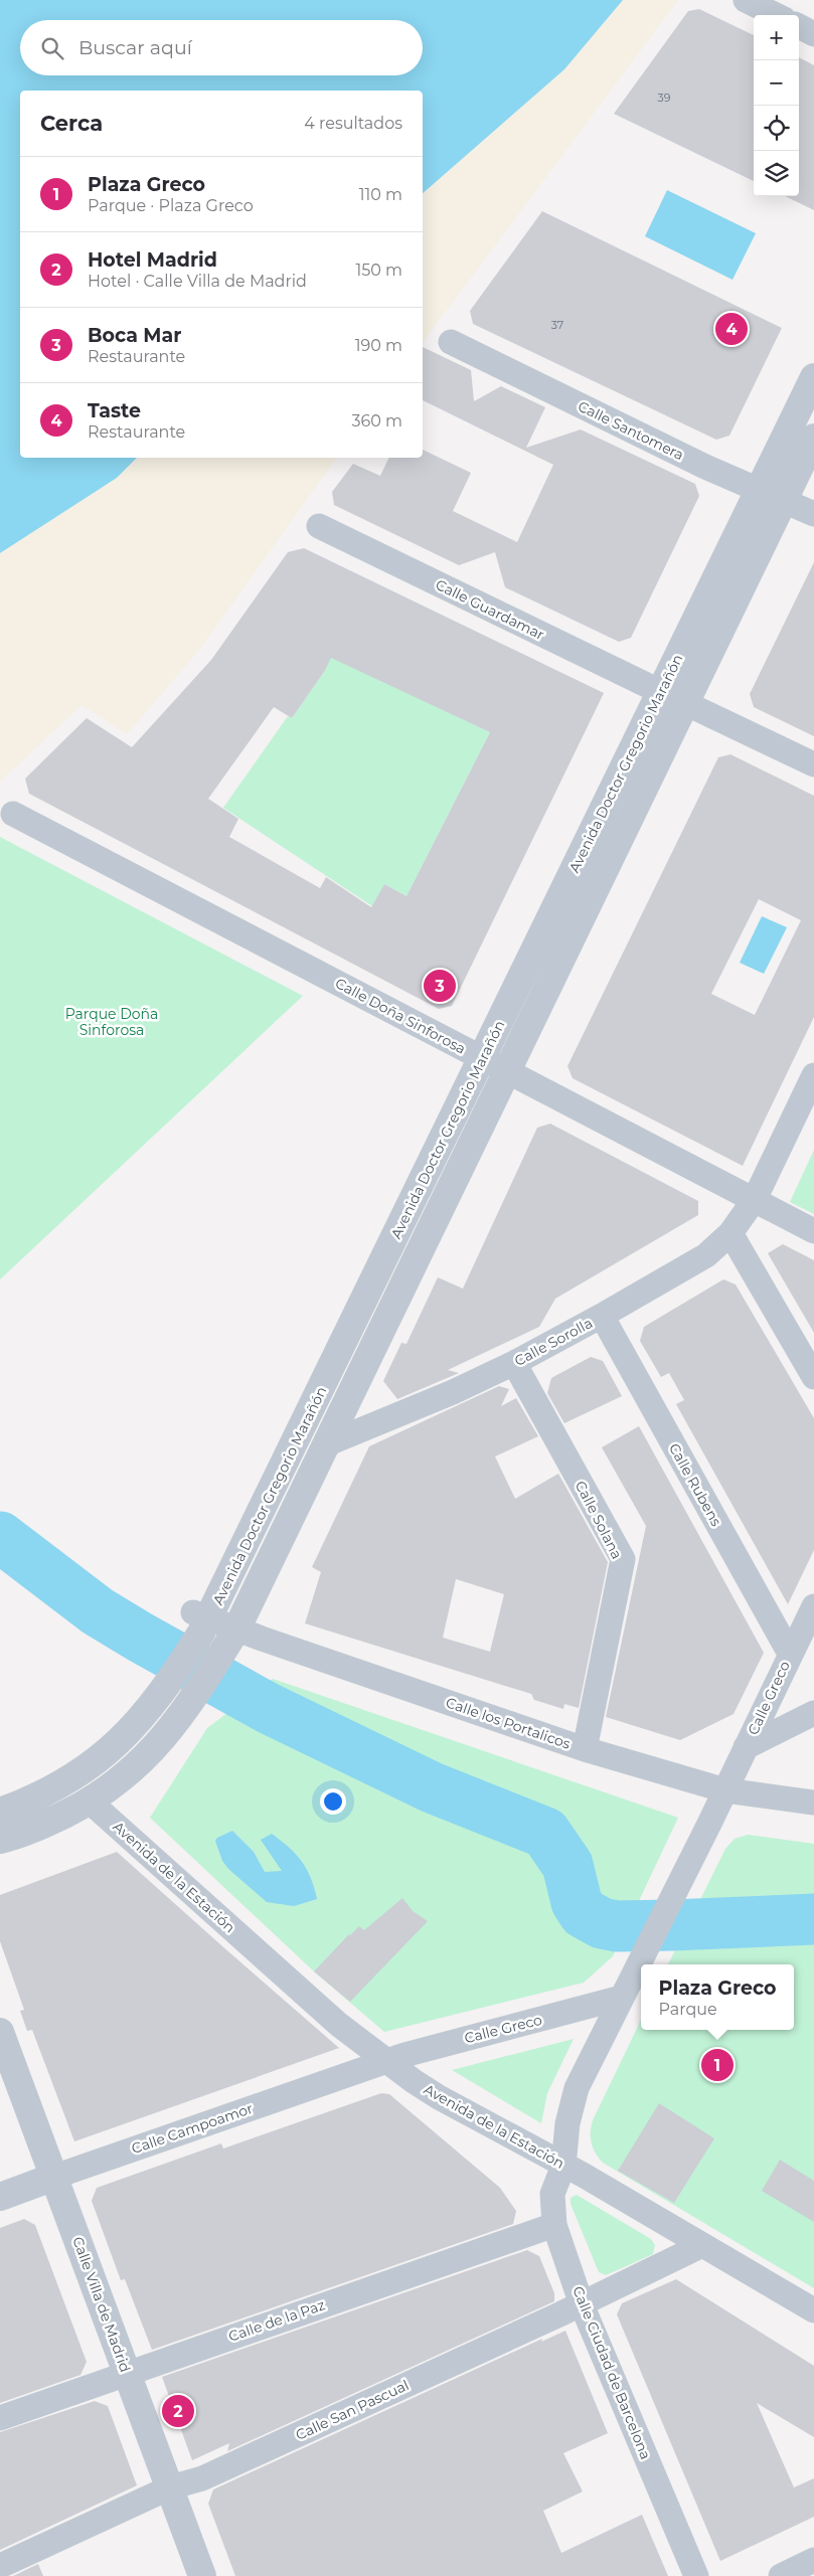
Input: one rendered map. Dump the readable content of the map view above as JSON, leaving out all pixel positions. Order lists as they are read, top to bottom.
{
  "streets": {
    "street": [
      "Calle Santomera",
      "Calle Guardamar",
      "Avenida Doctor Gregorio Marañón",
      "Calle Doña Sinforosa",
      "Calle Sorolla",
      "Calle Rubens",
      "Calle Solana",
      "Calle Greco",
      "Calle los Portalicos",
      "Avenida de la Estación",
      "Calle Campoamor",
      "Calle Villa de Madrid",
      "Calle de la Paz",
      "Calle Ciudad de Barcelona",
      "Calle San Pascual"
    ]
  },
  "crossings": [
    ["Calle Santomera", "Avenida Doctor Gregorio Marañón"],
    ["Calle Guardamar", "Avenida Doctor Gregorio Marañón"],
    ["Avenida Doctor Gregorio Marañón", "Calle Doña Sinforosa"],
    ["Avenida Doctor Gregorio Marañón", "Calle Sorolla"],
    ["Avenida Doctor Gregorio Marañón", "Calle los Portalicos"],
    ["Avenida Doctor Gregorio Marañón", "Avenida de la Estación"],
    ["Calle Doña Sinforosa", "Calle Sorolla"],
    ["Calle Sorolla", "Calle Rubens"],
    ["Calle Sorolla", "Calle Solana"],
    ["Calle Rubens", "Calle Greco"],
    ["Calle Solana", "Calle los Portalicos"],
    ["Calle Greco", "Calle los Portalicos"],
    ["Calle Greco", "Avenida de la Estación"],
    ["Calle Greco", "Calle Campoamor"],
    ["Calle Greco", "Calle Ciudad de Barcelona"],
    ["Avenida de la Estación", "Calle Campoamor"],
    ["Avenida de la Estación", "Calle Ciudad de Barcelona"],
    ["Avenida de la Estación", "Calle San Pascual"],
    ["Calle Campoamor", "Calle Villa de Madrid"],
    ["Calle Villa de Madrid", "Calle de la Paz"],
    ["Calle Villa de Madrid", "Calle San Pascual"],
    ["Calle de la Paz", "Calle Ciudad de Barcelona"],
    ["Calle Ciudad de Barcelona", "Calle San Pascual"]
  ],
  "parks": ["Parque Doña Sinforosa"],
  "house_numbers": ["39", "37"],
  "page": {
    "map_buttons": ["+", "−"],
    "search": "Buscar aquí",
    "heading": ["Cerca", "4 resultados"],
    "list": [
      {
        "mark": "1",
        "name": "Plaza Greco",
        "note": "Parque · Plaza Greco",
        "value": "110 m"
      },
      {
        "mark": "2",
        "name": "Hotel Madrid",
        "note": "Hotel · Calle Villa de Madrid",
        "value": "150 m"
      },
      {
        "mark": "3",
        "name": "Boca Mar",
        "note": "Restaurante",
        "value": "190 m"
      },
      {
        "mark": "4",
        "name": "Taste",
        "note": "Restaurante",
        "value": "360 m"
      }
    ],
    "pins": [
      "4",
      "3",
      "1",
      "2"
    ],
    "popup": ["Plaza Greco", "Parque"]
  }
}
